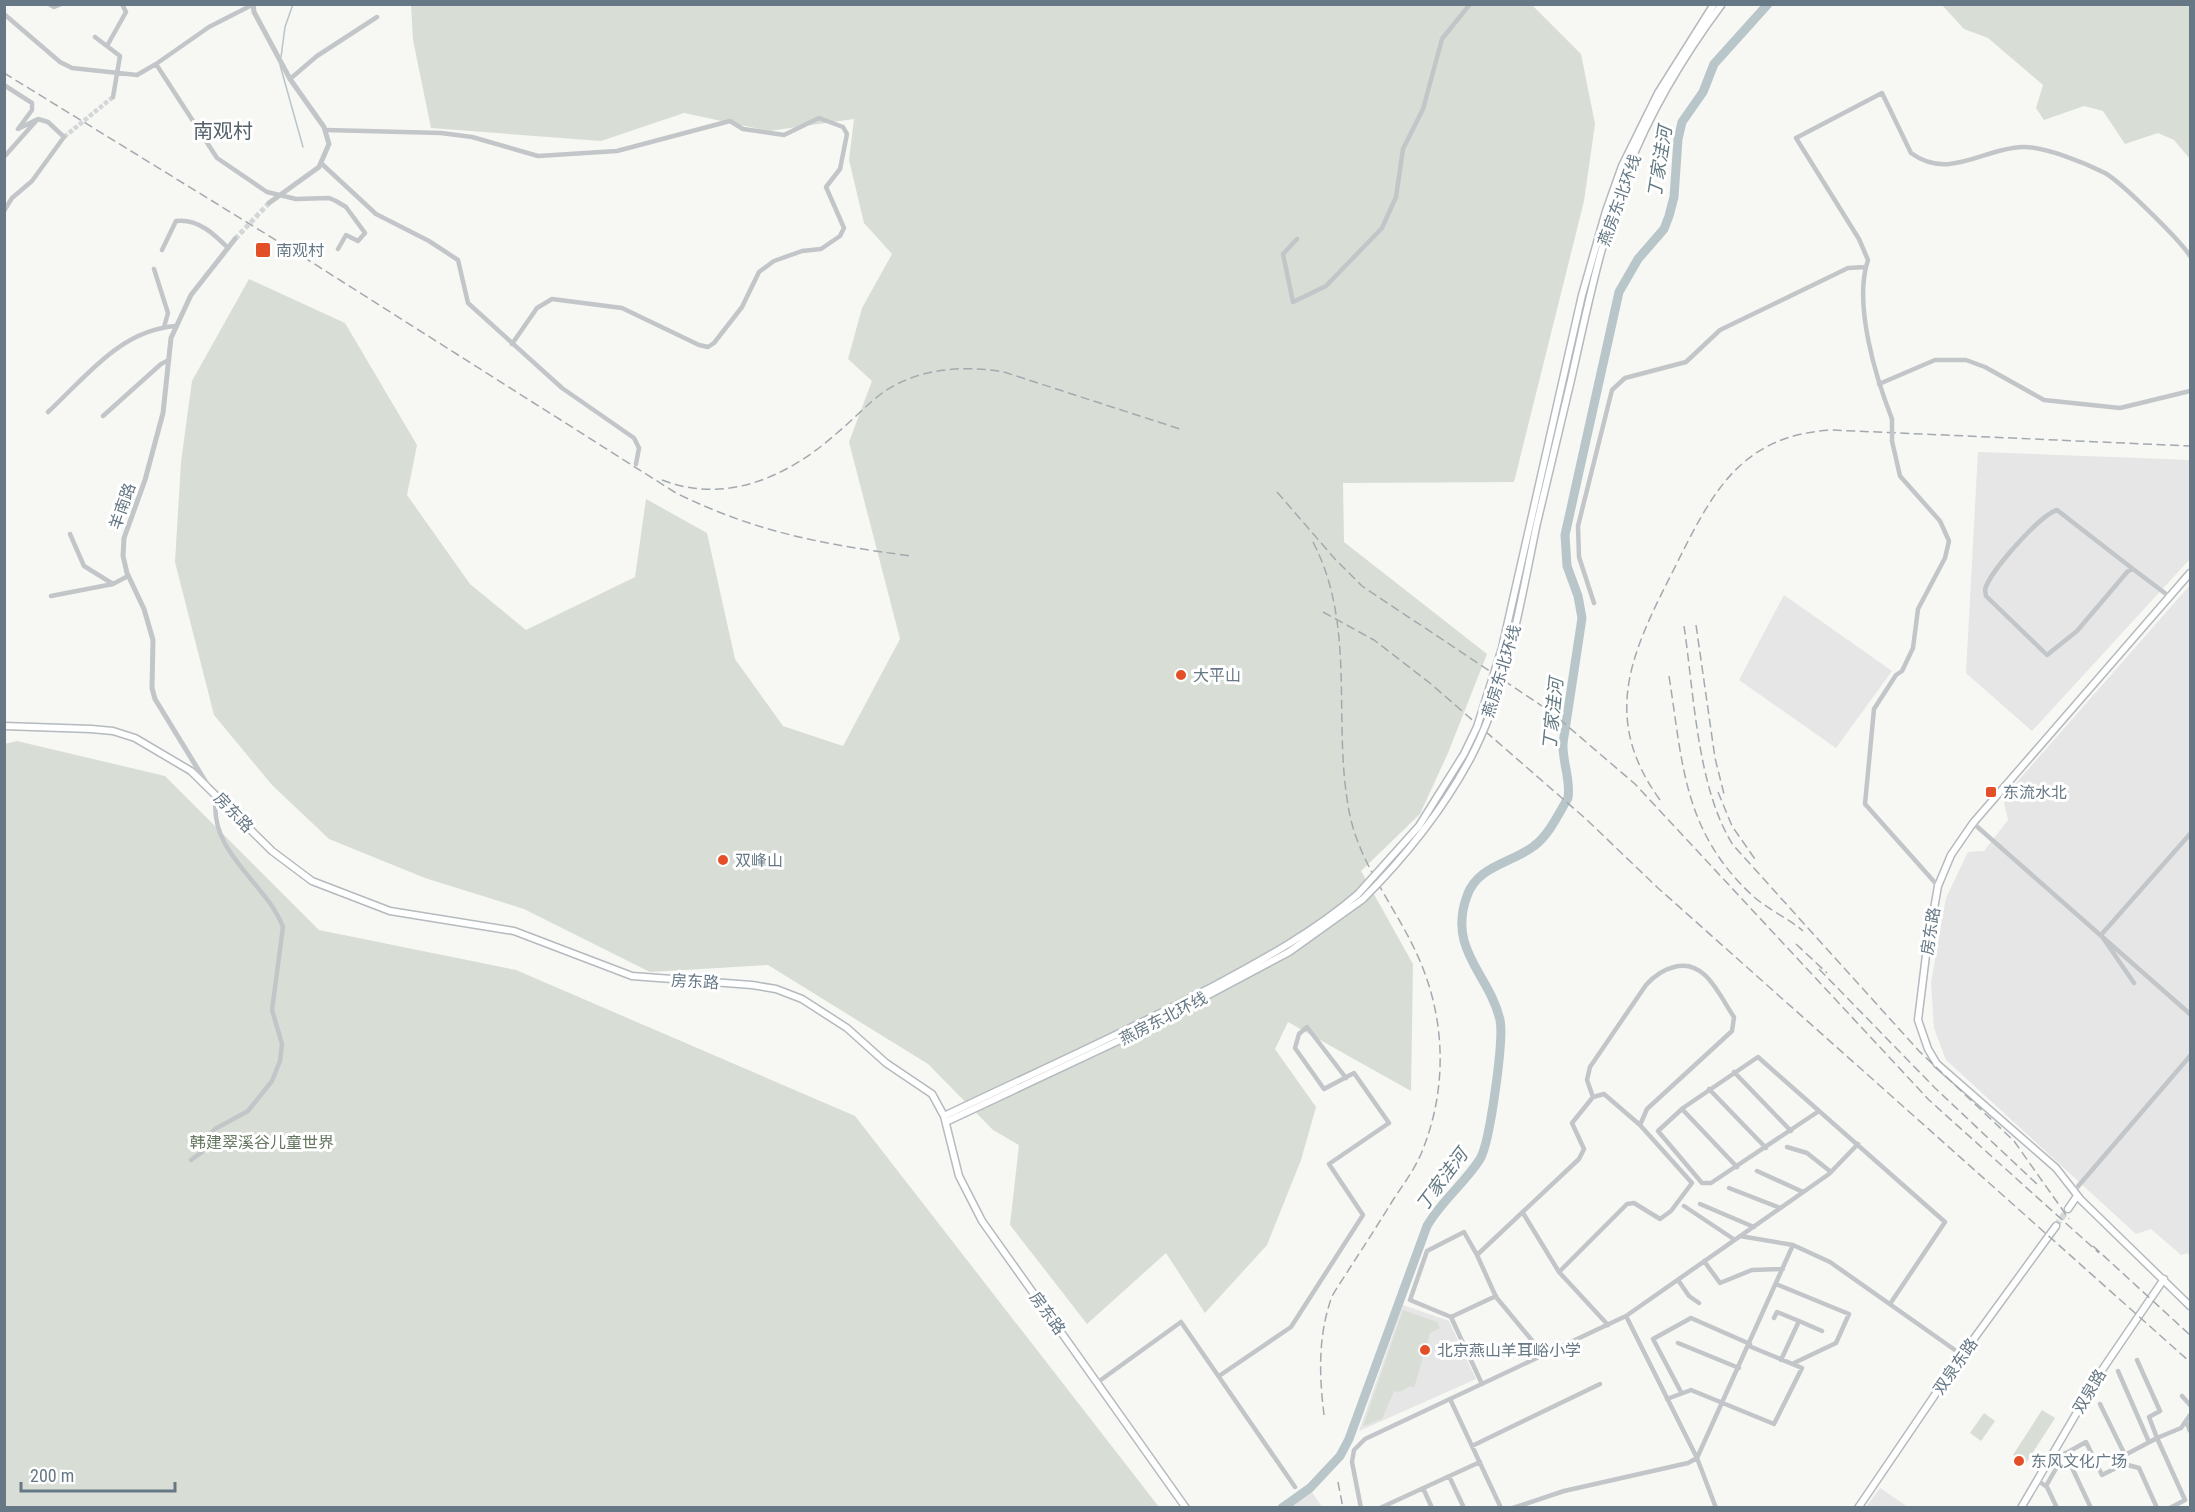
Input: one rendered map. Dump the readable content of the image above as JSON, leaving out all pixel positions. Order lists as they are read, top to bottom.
{
  "streets": {
    "main road": [
      "燕房东北环线",
      "房东路",
      "双泉东路",
      "双泉路"
    ],
    "street": ["羊南路"]
  },
  "crossings": [
    ["燕房东北环线", "房东路"],
    ["羊南路", "房东路"],
    ["房东路", "双泉路"]
  ],
  "districts": ["南观村"],
  "water": ["丁家洼河"],
  "parks": ["韩建翠溪谷儿童世界"],
  "places": {
    "transit": ["南观村", "东流水北"],
    "other": [
      "大平山",
      "双峰山",
      "北京燕山羊耳峪小学",
      "东风文化广场"
    ]
  },
  "scale_bar": "200 m"
}
